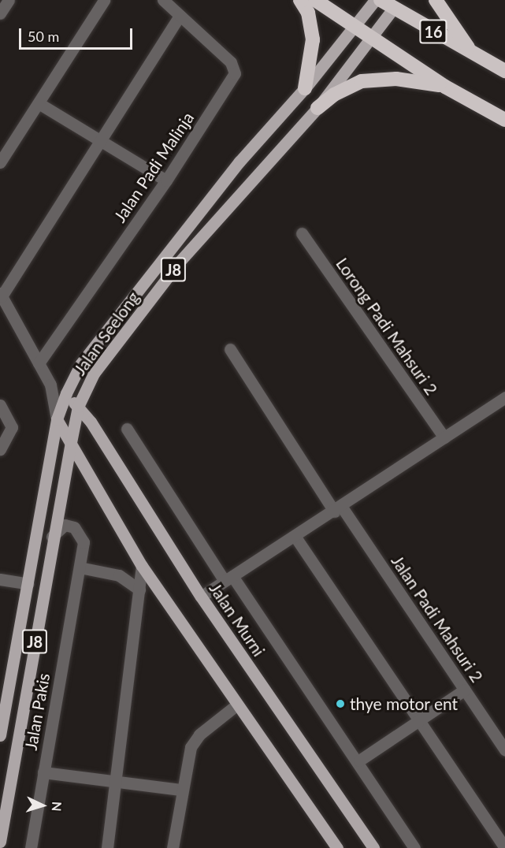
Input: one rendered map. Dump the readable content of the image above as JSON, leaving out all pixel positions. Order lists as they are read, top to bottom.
{
  "streets": {
    "highway": ["16"],
    "main road": ["J8", "Jalan Seelong", "Jalan Murni"],
    "street": [
      "Jalan Padi Malinja",
      "Lorong Padi Mahsuri 2",
      "Jalan Padi Mahsuri 2",
      "Jalan Pakis"
    ]
  },
  "crossings": [
    ["16", "Jalan Seelong"],
    ["Jalan Seelong", "Jalan Murni"],
    ["Jalan Seelong", "Jalan Pakis"]
  ],
  "places": ["thye motor ent"],
  "scale_bar": "50 m",
  "north": "right"
}
